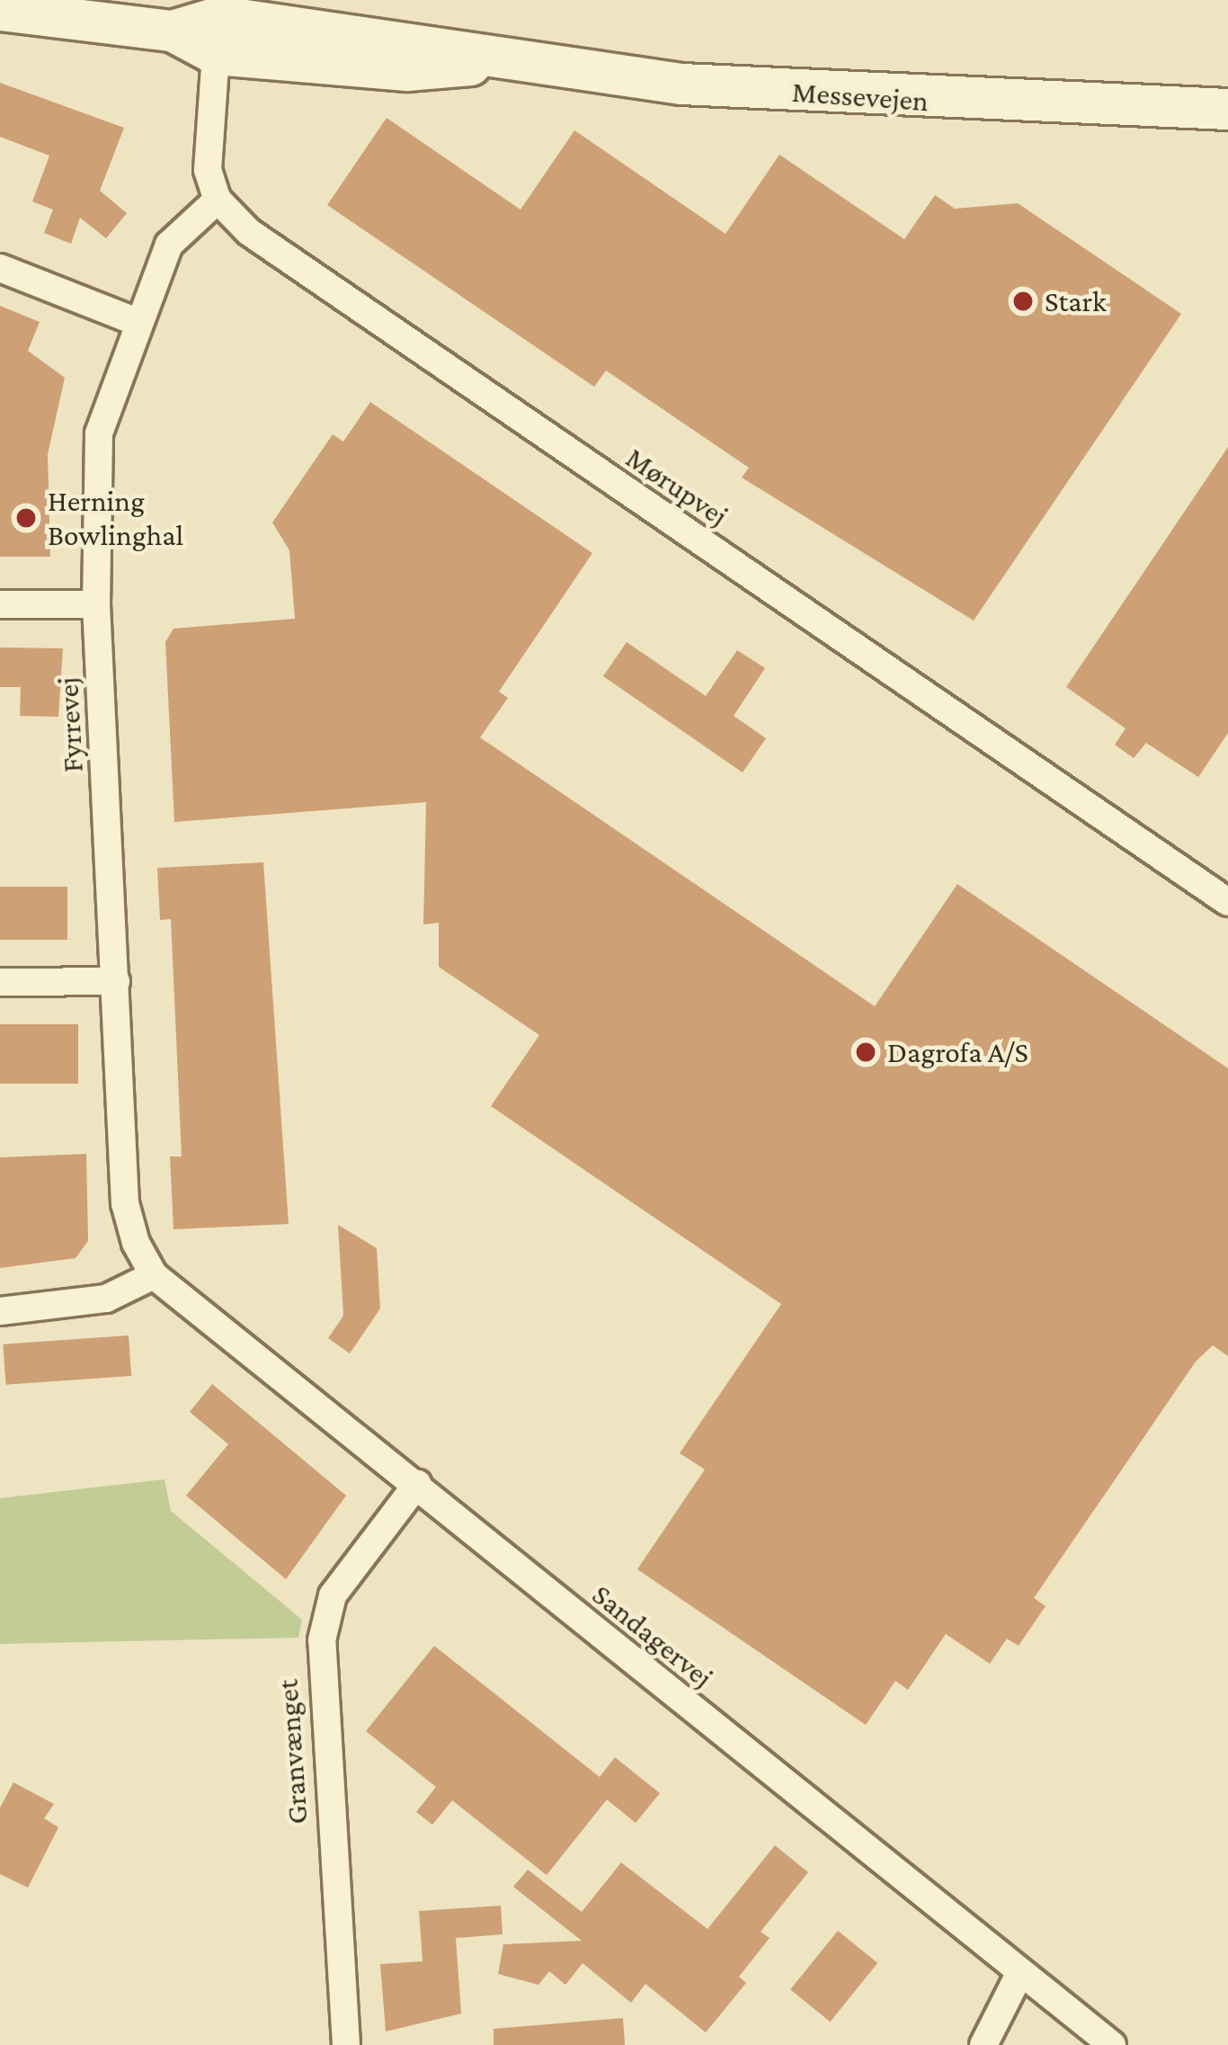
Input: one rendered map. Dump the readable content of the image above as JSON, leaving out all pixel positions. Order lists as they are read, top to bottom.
{
  "streets": {
    "main road": ["Messevejen"],
    "street": [
      "Mørupvej",
      "Fyrrevej",
      "Sandagervej",
      "Granvænget"
    ]
  },
  "crossings": [
    ["Mørupvej", "Fyrrevej"],
    ["Fyrrevej", "Sandagervej"],
    ["Sandagervej", "Granvænget"]
  ],
  "places": ["Stark", "Herning Bowlinghal", "Dagrofa A/S"]
}
